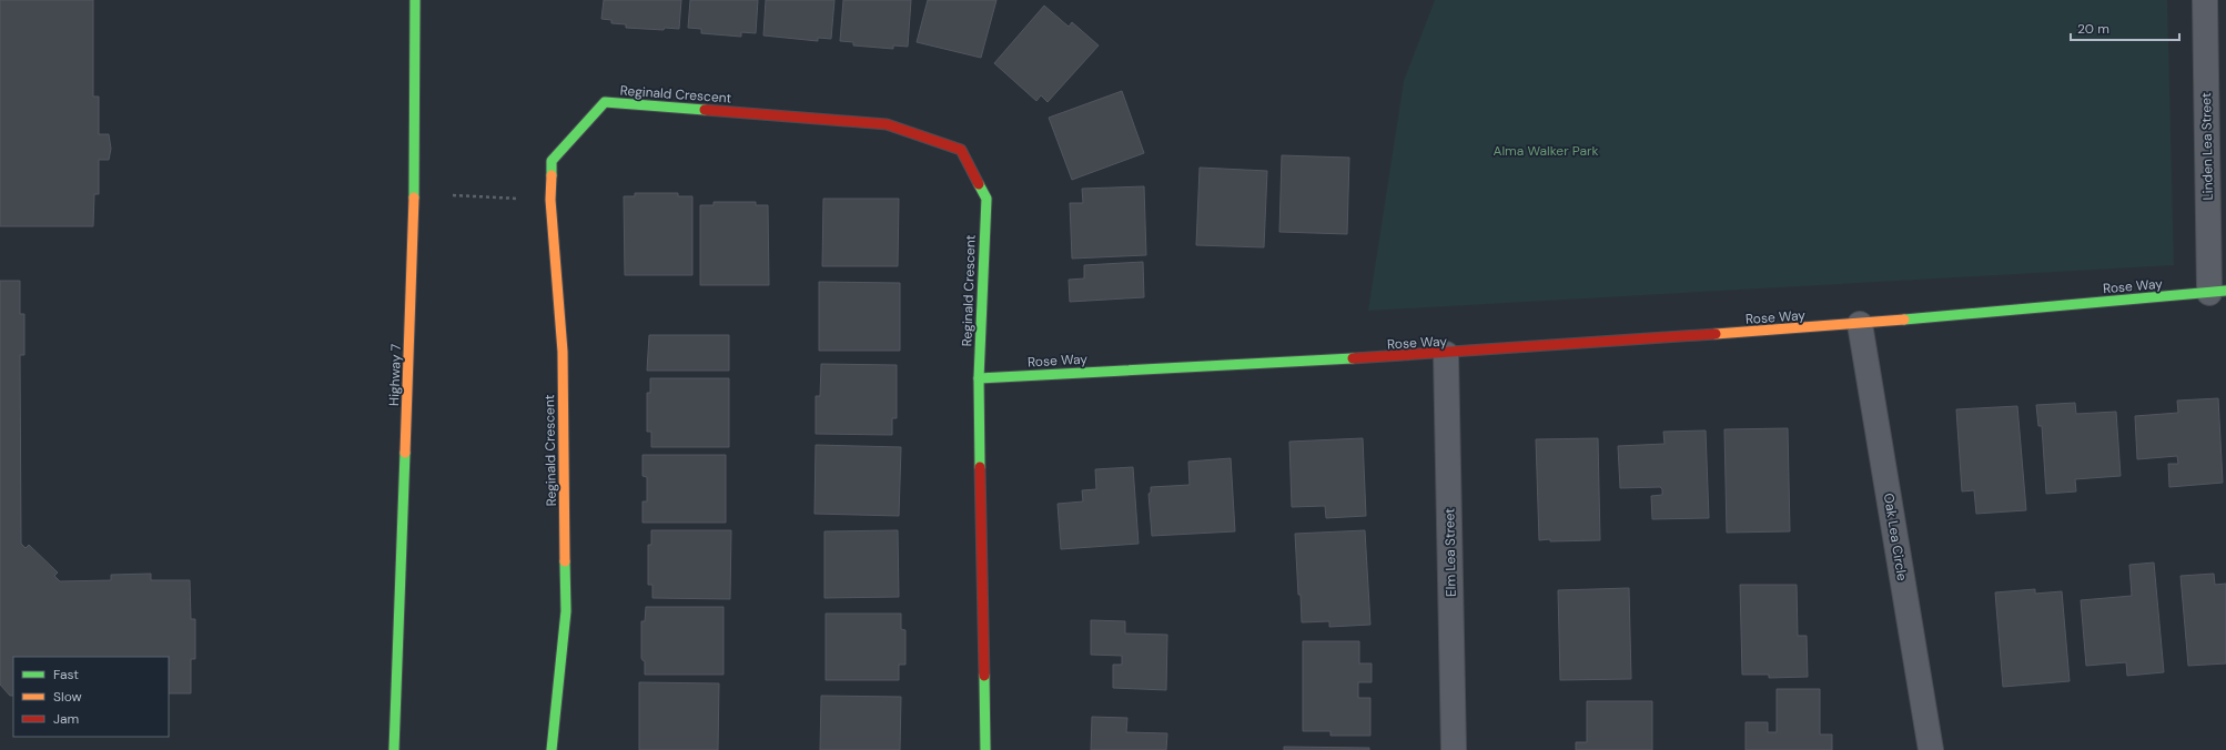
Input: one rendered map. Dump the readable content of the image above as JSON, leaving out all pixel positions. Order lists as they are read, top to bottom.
{
  "streets": {
    "street": [
      "Reginald Crescent",
      "Linden Lea Street",
      "Rose Way",
      "Highway 7",
      "Oak Lea Circle",
      "Elm Lea Street"
    ]
  },
  "crossings": [
    ["Reginald Crescent", "Rose Way"],
    ["Linden Lea Street", "Rose Way"],
    ["Rose Way", "Oak Lea Circle"],
    ["Rose Way", "Elm Lea Street"]
  ],
  "parks": ["Alma Walker Park"],
  "legend": ["Fast", "Slow", "Jam"],
  "scale_bar": "20 m"
}
